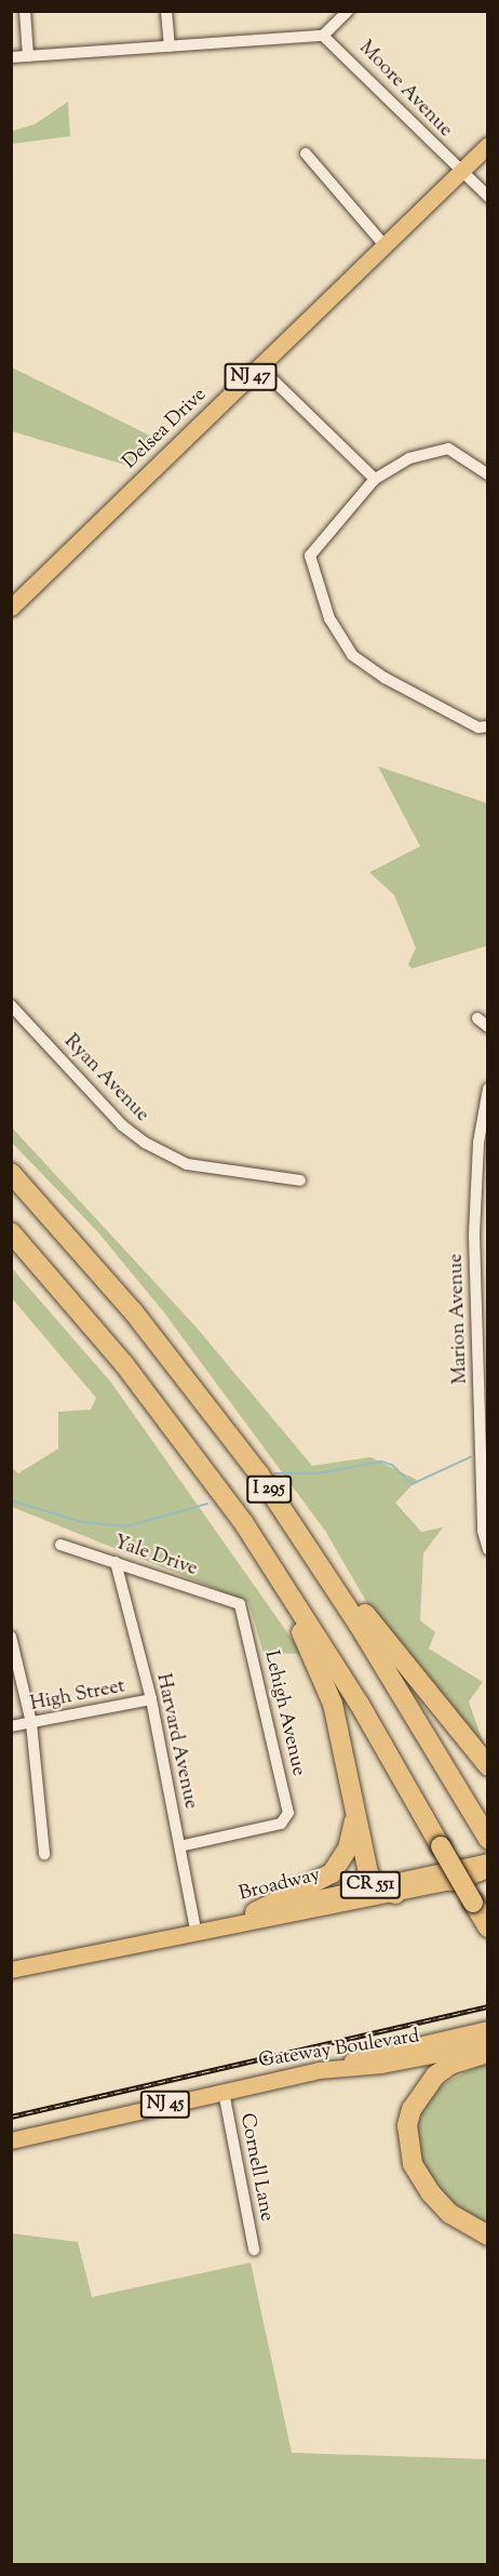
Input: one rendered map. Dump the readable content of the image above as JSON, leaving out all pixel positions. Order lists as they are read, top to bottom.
{
  "streets": {
    "highway": ["I 295"],
    "main road": [
      "NJ 47",
      "Delsea Drive",
      "Broadway",
      "CR 551",
      "Gateway Boulevard",
      "NJ 45"
    ],
    "street": [
      "Moore Avenue",
      "Ryan Avenue",
      "Marion Avenue",
      "Yale Drive",
      "High Street",
      "Lehigh Avenue",
      "Harvard Avenue",
      "Cornell Lane"
    ]
  },
  "crossings": [
    ["Moore Avenue", "Delsea Drive"],
    ["Yale Drive", "Lehigh Avenue"],
    ["Yale Drive", "Harvard Avenue"],
    ["High Street", "Harvard Avenue"],
    ["Lehigh Avenue", "Harvard Avenue"],
    ["Harvard Avenue", "Broadway"],
    ["Gateway Boulevard", "NJ 45"],
    ["Gateway Boulevard", "Cornell Lane"]
  ]
}
